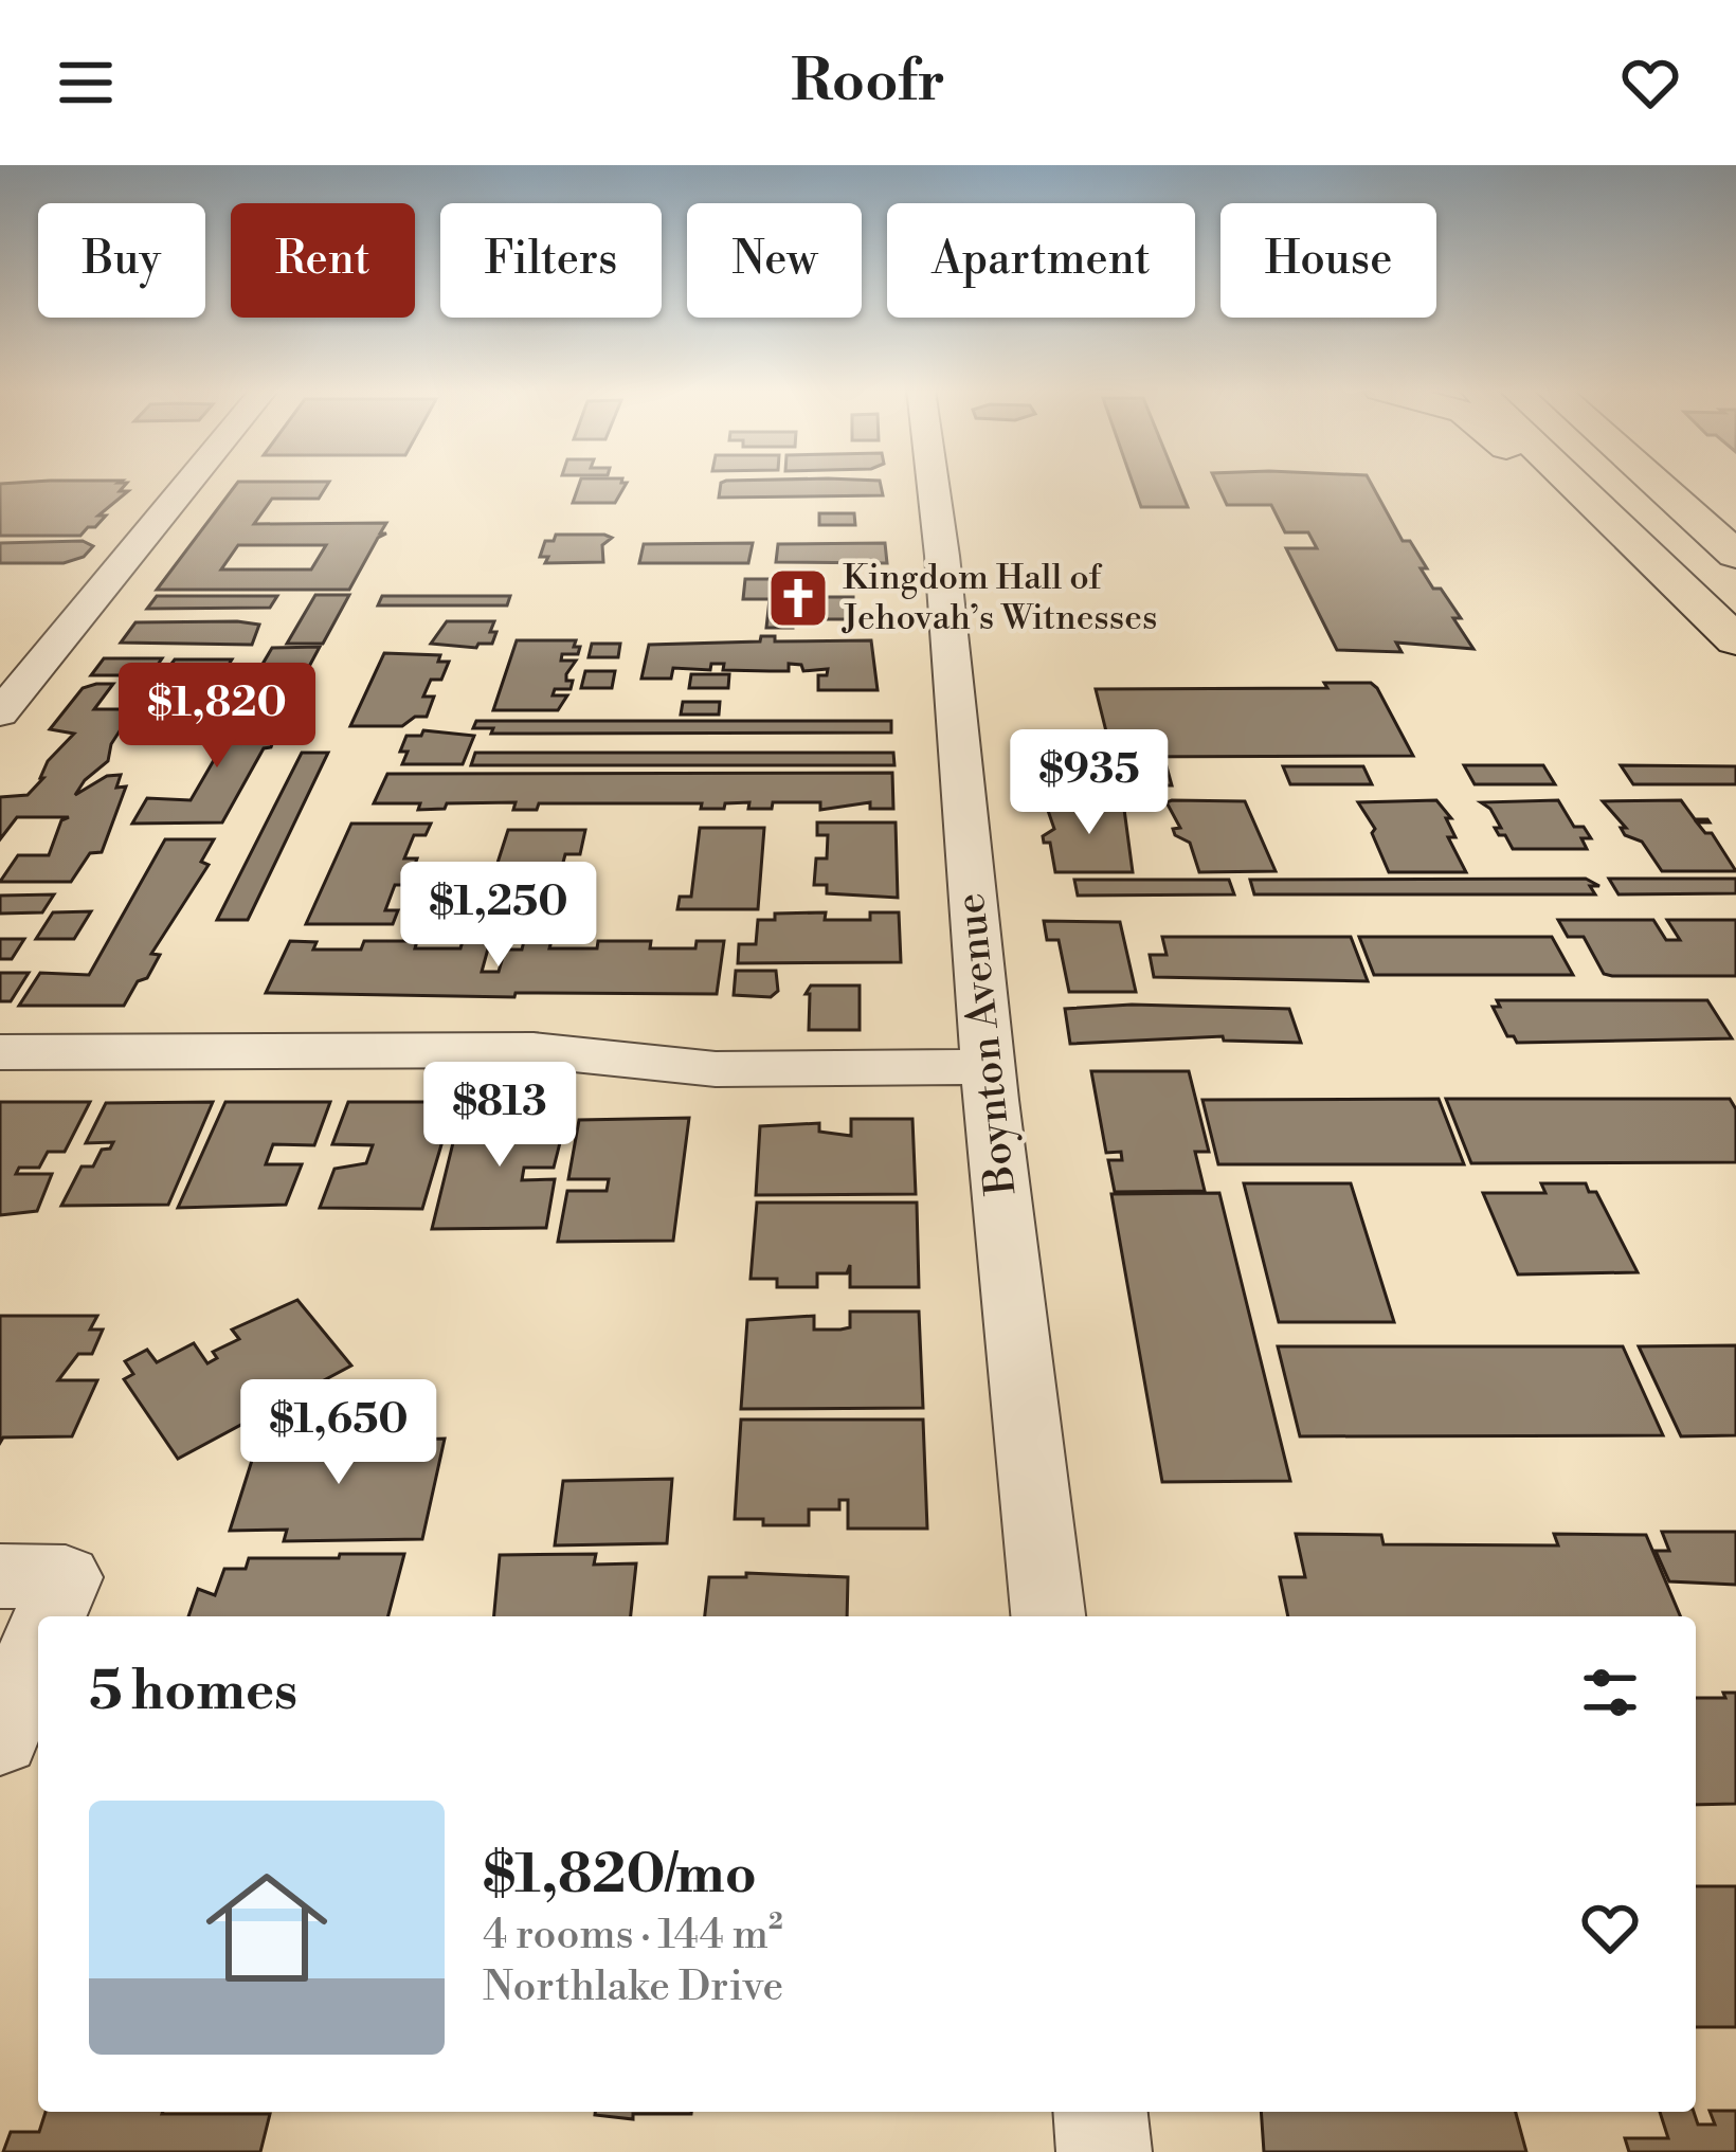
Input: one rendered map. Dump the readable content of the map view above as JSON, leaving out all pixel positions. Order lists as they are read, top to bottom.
{
  "streets": {
    "street": ["Boynton Avenue"]
  },
  "places": {
    "church": ["Kingdom Hall of Jehovah’s Witnesses"]
  },
  "page": {
    "header": "Roofr",
    "chip": [
      "Buy",
      "Rent",
      "Filters",
      "New",
      "Apartment",
      "House"
    ],
    "price": [
      "$1,820",
      "$935",
      "$1,250",
      "$813",
      "$1,650"
    ],
    "heading": "5 homes",
    "list": [
      {
        "name": "$1,820/mo",
        "note": "4 rooms · 144 m² · Northlake Drive"
      }
    ]
  }
}
